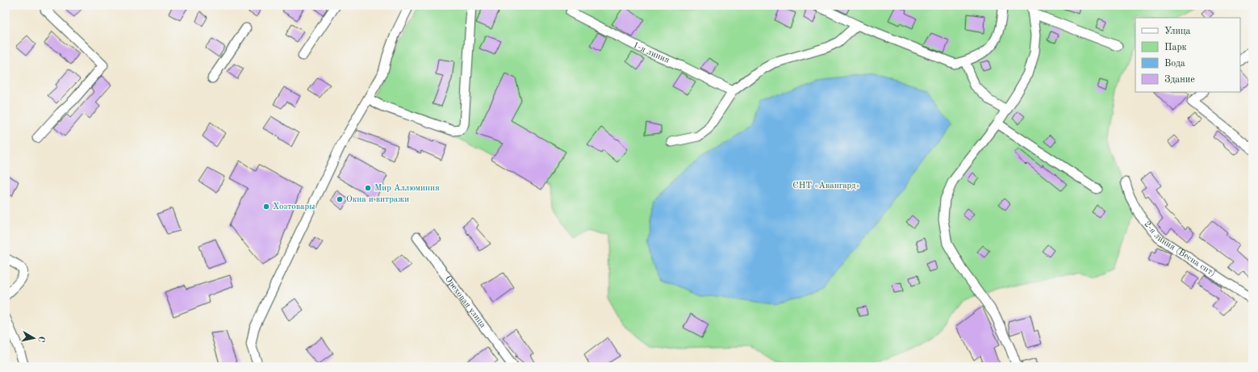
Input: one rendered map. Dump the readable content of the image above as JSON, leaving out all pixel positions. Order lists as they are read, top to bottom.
{
  "streets": {
    "street": ["1-я линия", "2-я линия (Весна снт)", "Ореховая улица"]
  },
  "parks": ["СНТ «Авангард»"],
  "places": ["Мир Аллюминия", "Окна и витражи", "Хозтовары"],
  "legend": [
    "Улица",
    "Парк",
    "Вода",
    "Здание"
  ],
  "north": "right"
}
